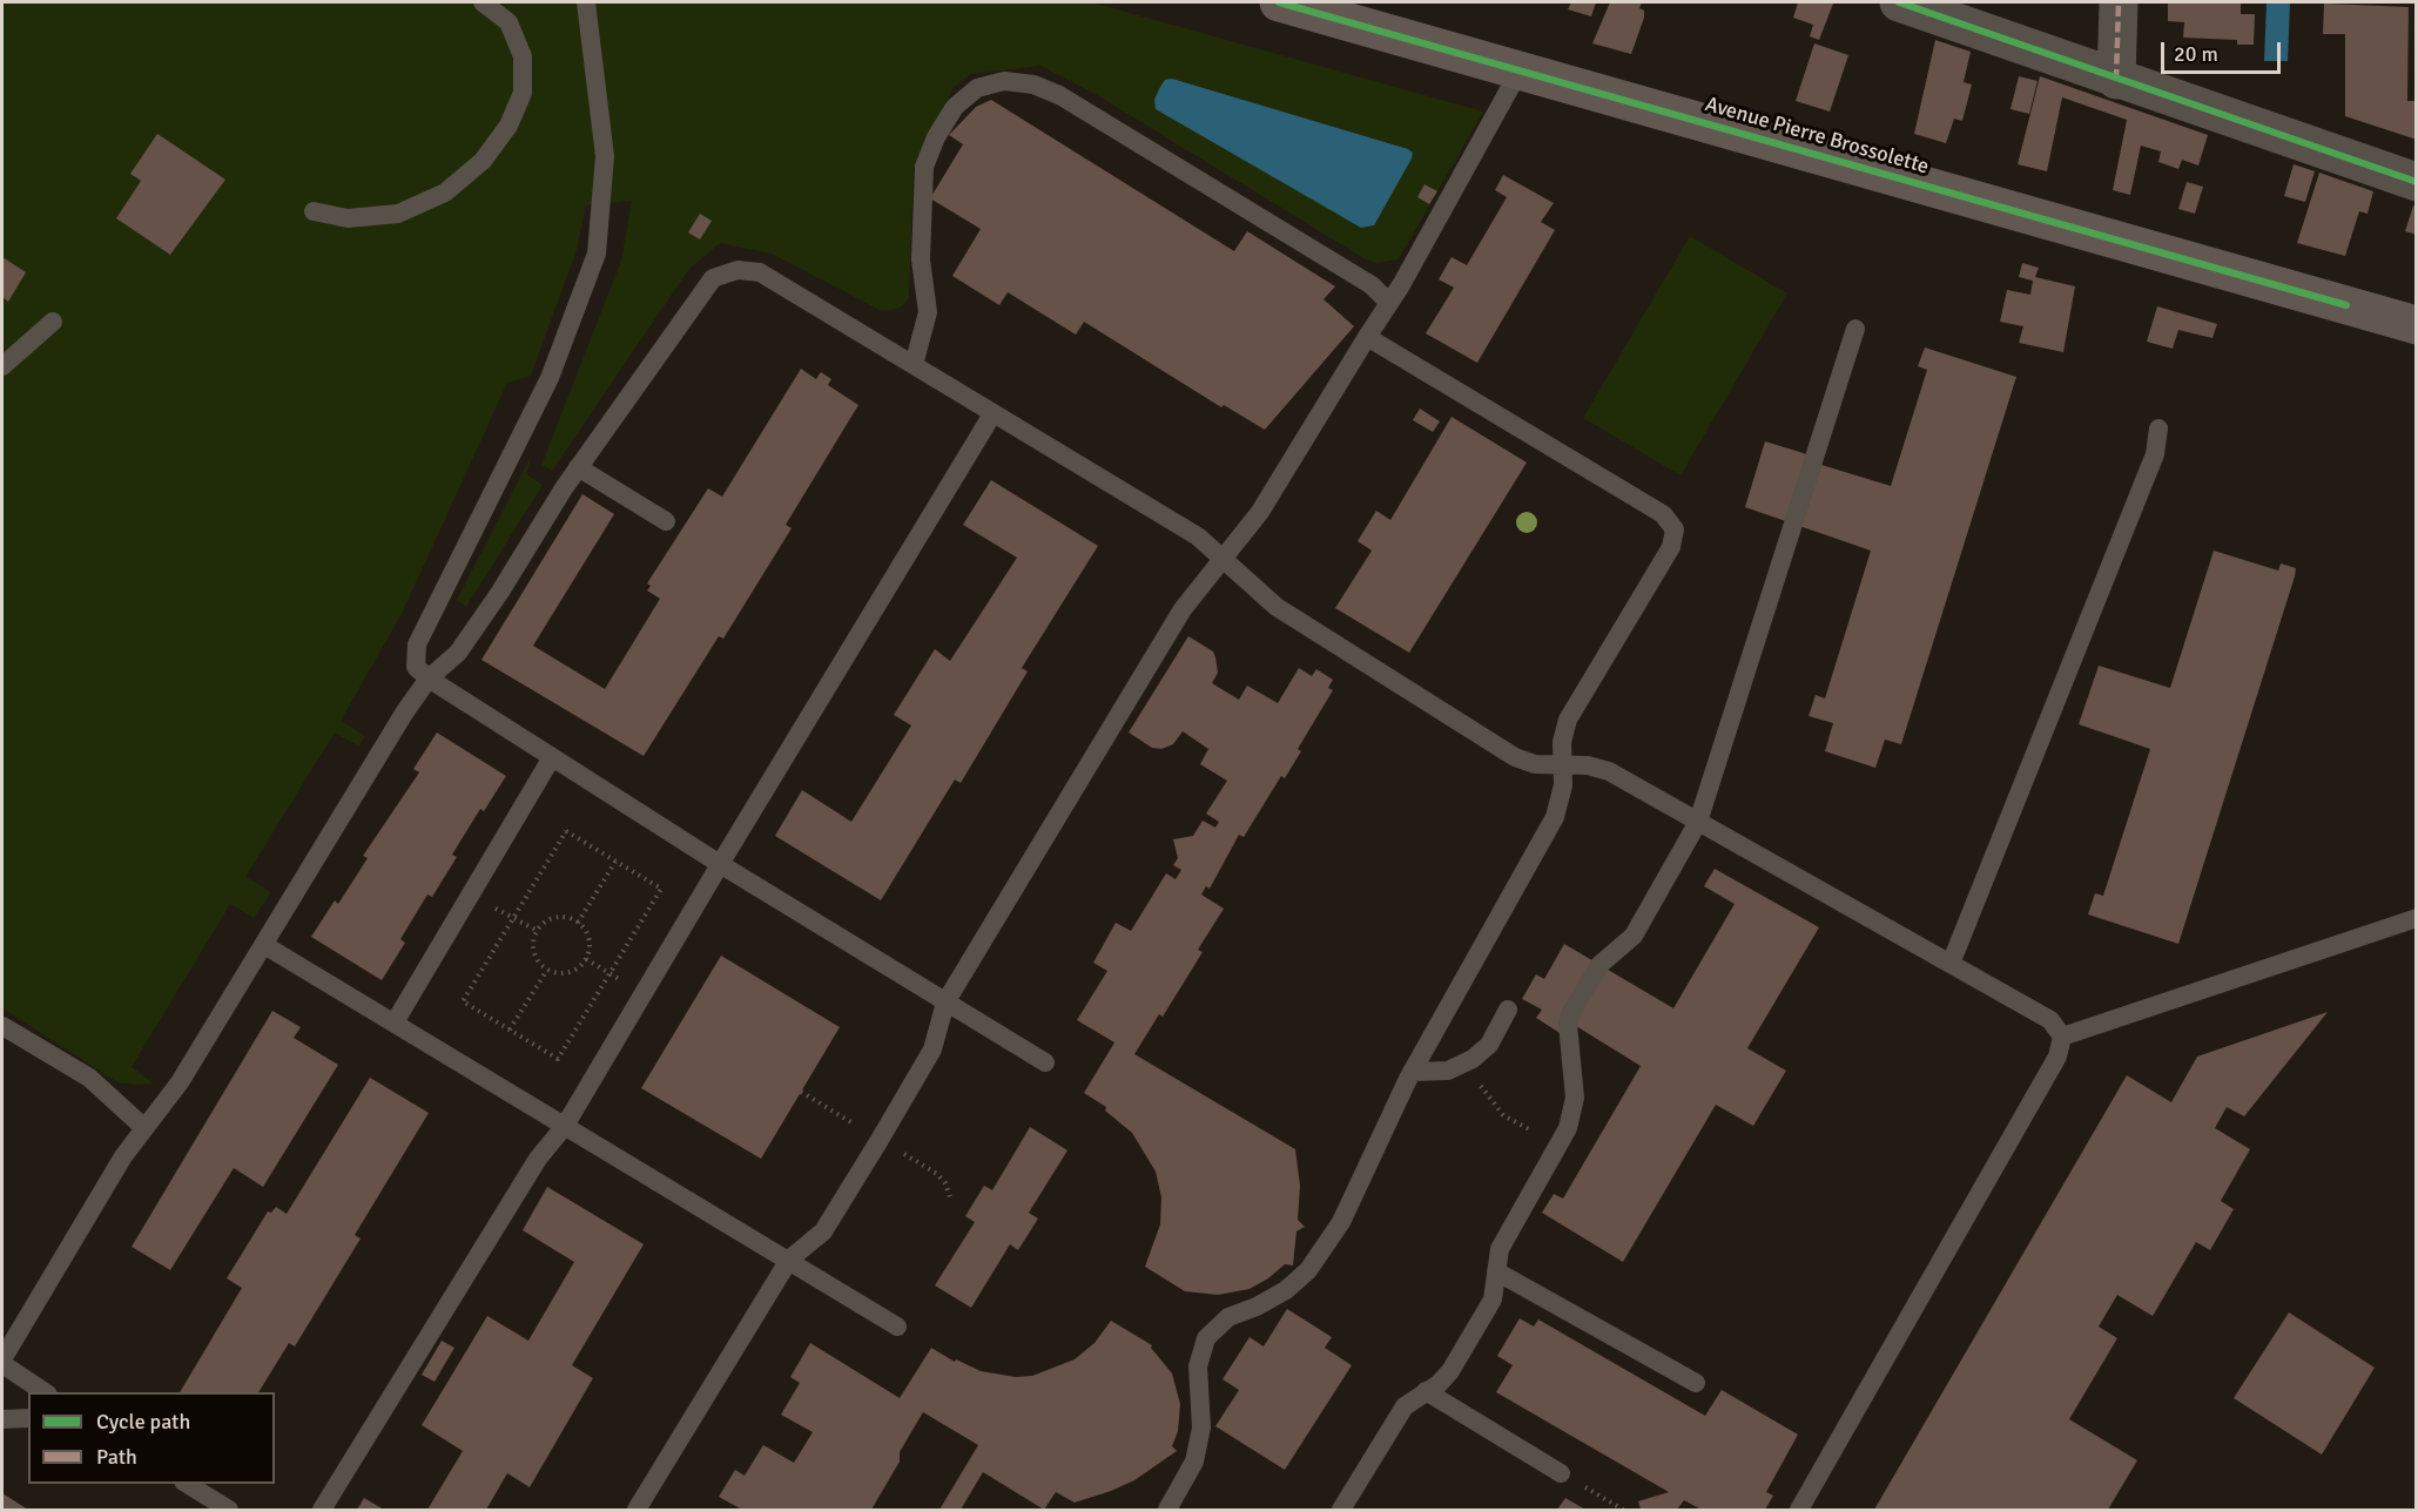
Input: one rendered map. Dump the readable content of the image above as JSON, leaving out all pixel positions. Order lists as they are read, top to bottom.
{
  "streets": {
    "main road": ["Avenue Pierre Brossolette"]
  },
  "legend": ["Cycle path", "Path"],
  "scale_bar": "20 m"
}
